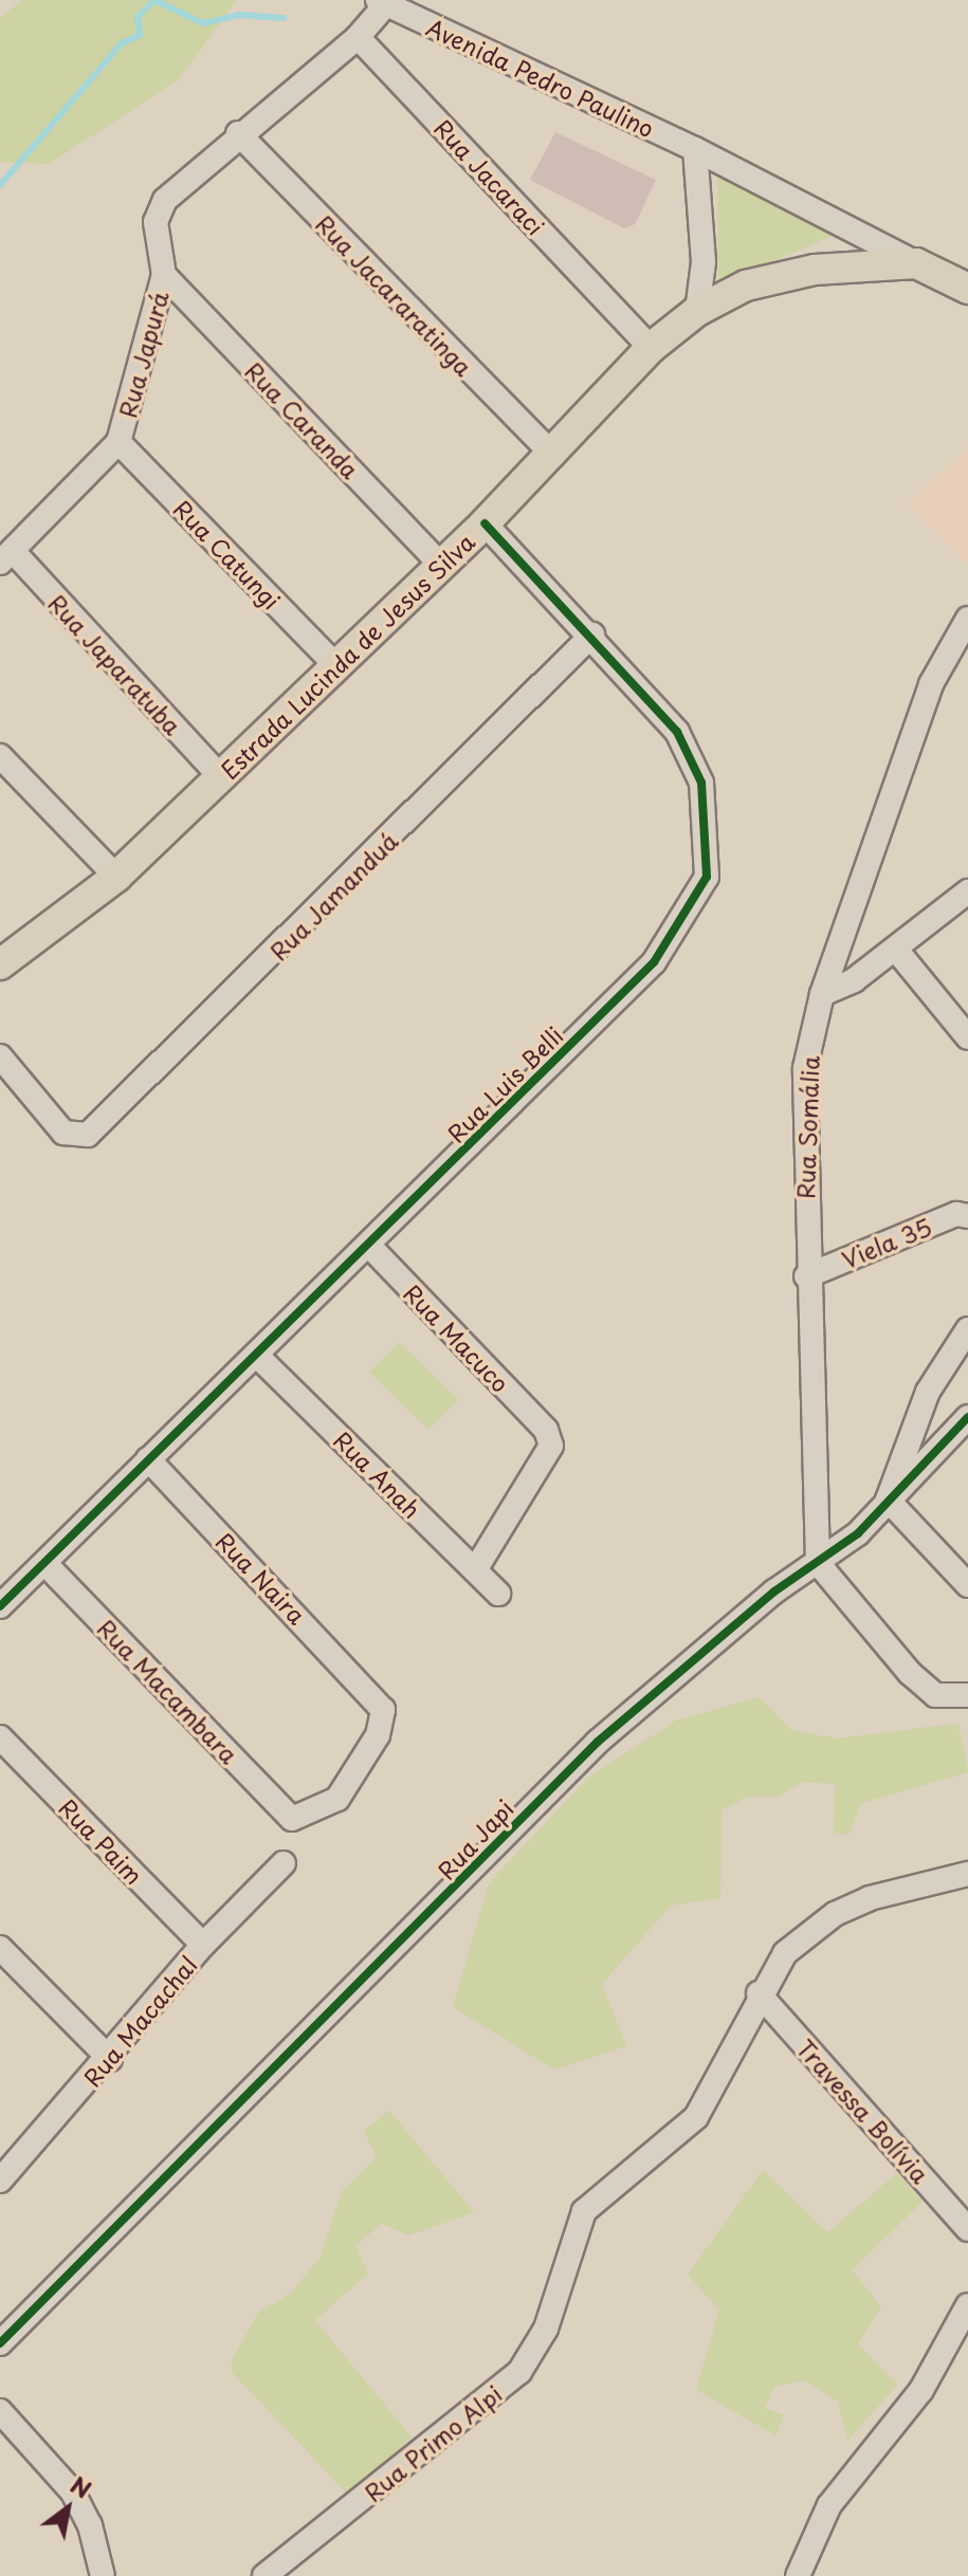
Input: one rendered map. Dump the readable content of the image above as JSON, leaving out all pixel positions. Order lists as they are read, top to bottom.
{
  "streets": {
    "main road": ["Avenida Pedro Paulino", "Estrada Lucinda de Jesus Silva"],
    "street": [
      "Rua Jacaraci",
      "Rua Jacararatinga",
      "Rua Japurá",
      "Rua Caranda",
      "Rua Catungi",
      "Rua Japaratuba",
      "Rua Jamanduá",
      "Rua Luis Belli",
      "Rua Somália",
      "Viela 35",
      "Rua Macuco",
      "Rua Anah",
      "Rua Naira",
      "Rua Macambara",
      "Rua Japi",
      "Rua Paim",
      "Rua Macachal",
      "Travessa Bolívia",
      "Rua Primo Alpi"
    ]
  },
  "crossings": [
    ["Avenida Pedro Paulino", "Estrada Lucinda de Jesus Silva"],
    ["Rua Jacaraci", "Rua Japurá"],
    ["Rua Jacaraci", "Estrada Lucinda de Jesus Silva"],
    ["Rua Jacararatinga", "Rua Japurá"],
    ["Rua Jacararatinga", "Estrada Lucinda de Jesus Silva"],
    ["Rua Japurá", "Rua Caranda"],
    ["Rua Japurá", "Rua Catungi"],
    ["Rua Japurá", "Rua Japaratuba"],
    ["Rua Caranda", "Estrada Lucinda de Jesus Silva"],
    ["Rua Catungi", "Estrada Lucinda de Jesus Silva"],
    ["Estrada Lucinda de Jesus Silva", "Rua Japaratuba"],
    ["Estrada Lucinda de Jesus Silva", "Rua Luis Belli"],
    ["Rua Jamanduá", "Rua Luis Belli"],
    ["Rua Luis Belli", "Rua Macuco"],
    ["Rua Luis Belli", "Rua Anah"],
    ["Rua Luis Belli", "Rua Naira"],
    ["Rua Luis Belli", "Rua Macambara"],
    ["Rua Somália", "Viela 35"],
    ["Rua Somália", "Rua Japi"],
    ["Rua Macuco", "Rua Anah"],
    ["Rua Naira", "Rua Macambara"],
    ["Rua Paim", "Rua Macachal"],
    ["Travessa Bolívia", "Rua Primo Alpi"]
  ],
  "north": "top right"
}
